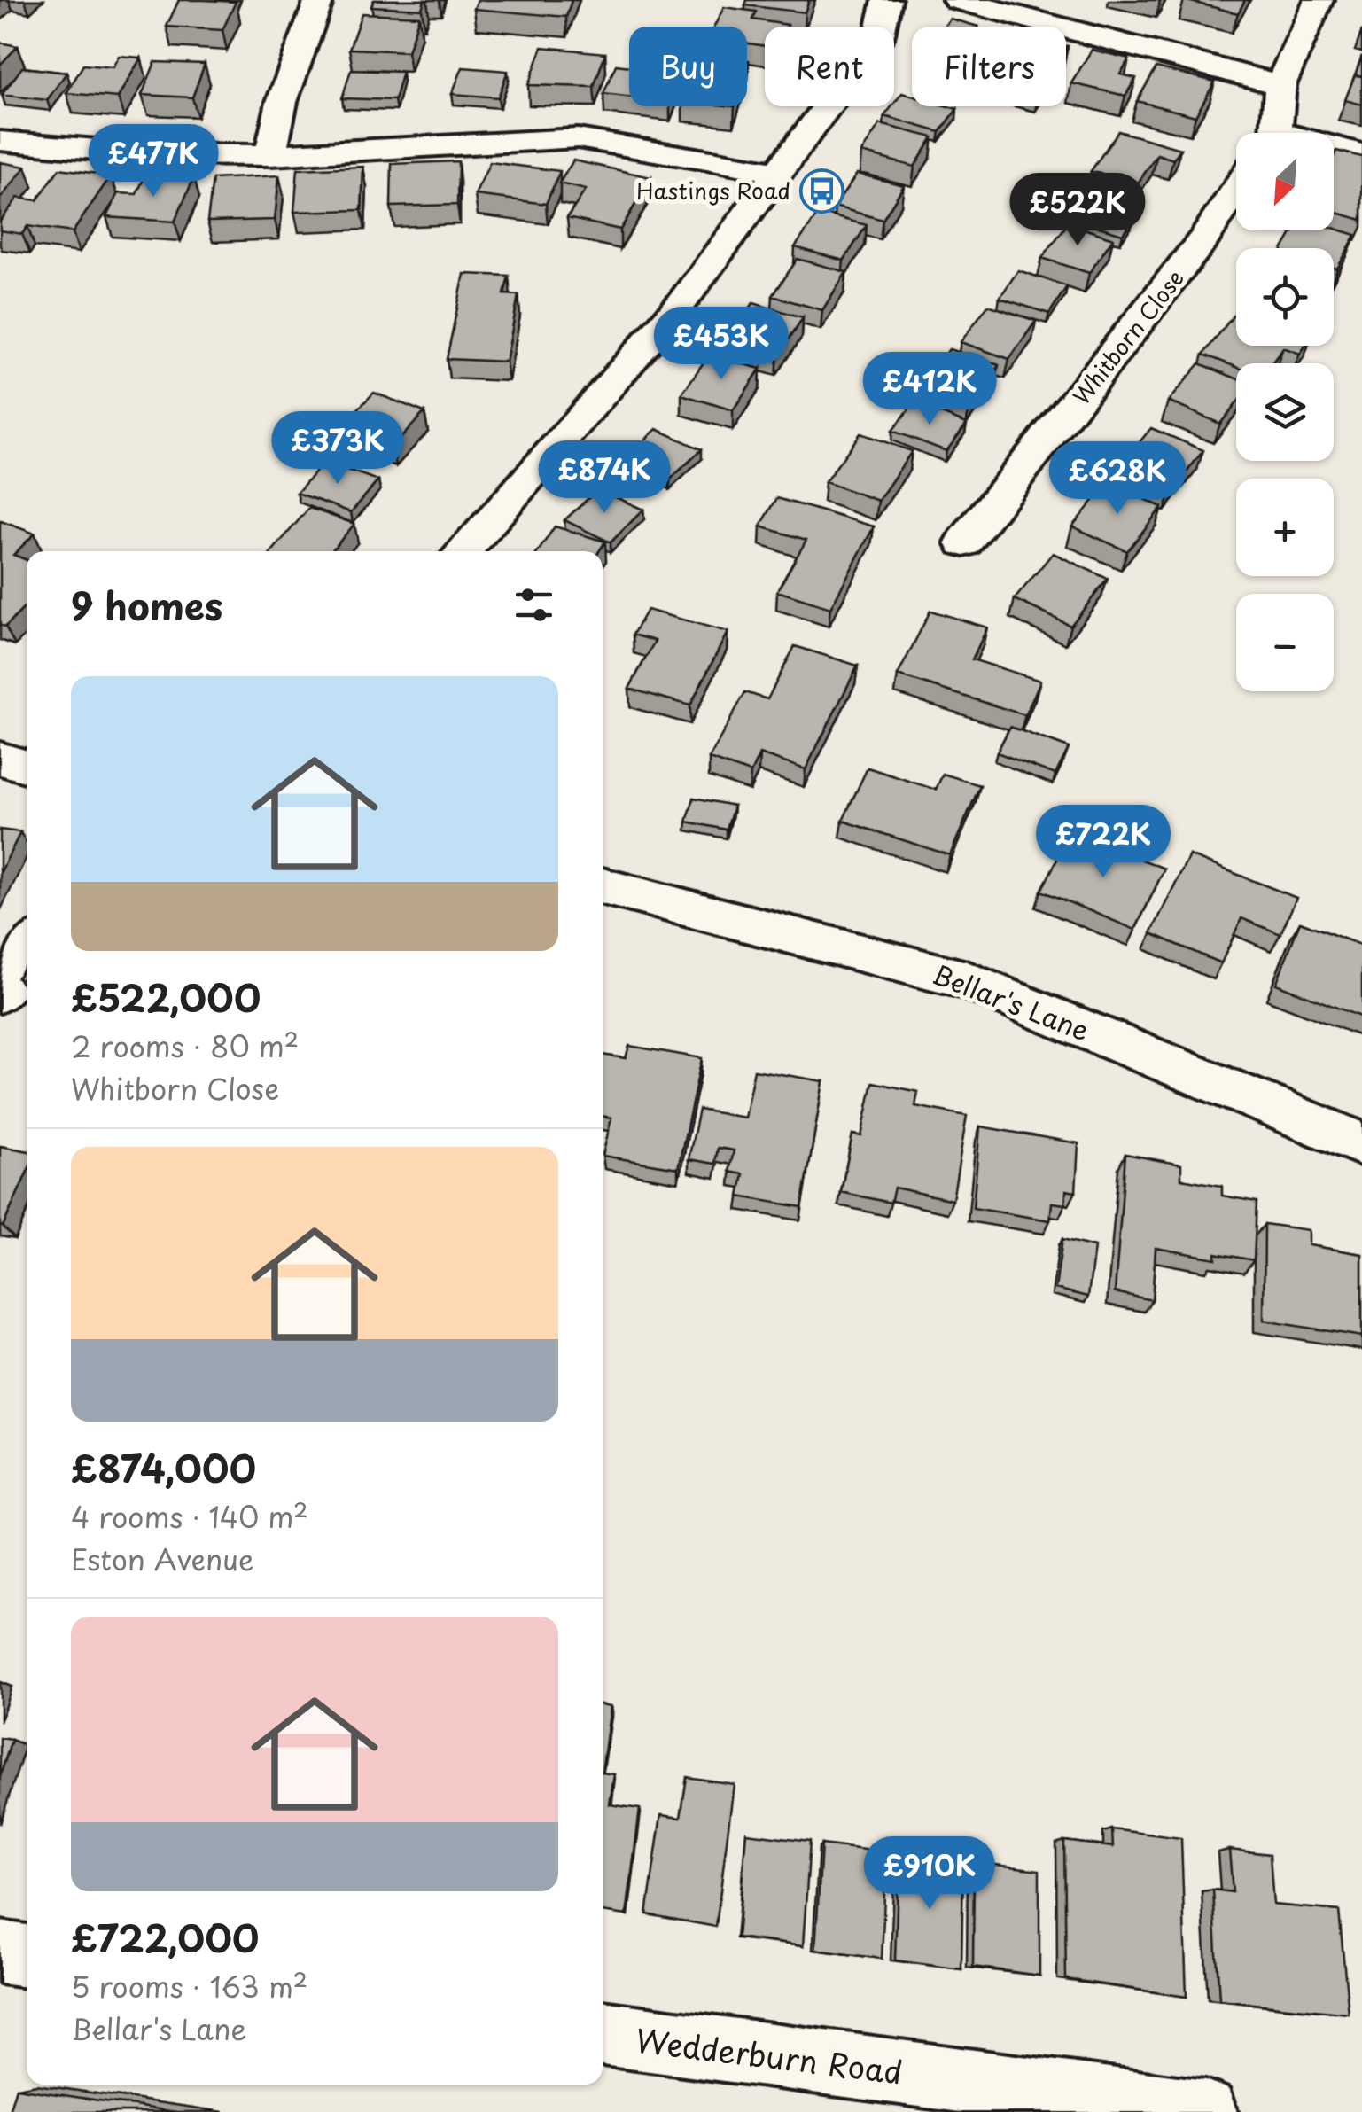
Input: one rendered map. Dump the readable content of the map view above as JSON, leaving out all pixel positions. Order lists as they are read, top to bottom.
{
  "streets": {
    "street": ["Whitborn Close", "Bellar's Lane", "Wedderburn Road"]
  },
  "places": {
    "bus stop": ["Hastings Road"]
  },
  "north": "bottom left",
  "page": {
    "chip": ["Buy", "Rent", "Filters"],
    "price": [
      "£477K",
      "£522K",
      "£453K",
      "£412K",
      "£373K",
      "£874K",
      "£628K",
      "£722K",
      "£910K"
    ],
    "map_buttons": ["+", "−"],
    "heading": "9 homes",
    "list": [
      {
        "name": "£522,000",
        "note": "2 rooms · 80 m² · Whitborn Close"
      },
      {
        "name": "£874,000",
        "note": "4 rooms · 140 m² · Eston Avenue"
      },
      {
        "name": "£722,000",
        "note": "5 rooms · 163 m² · Bellar's Lane"
      }
    ]
  }
}
